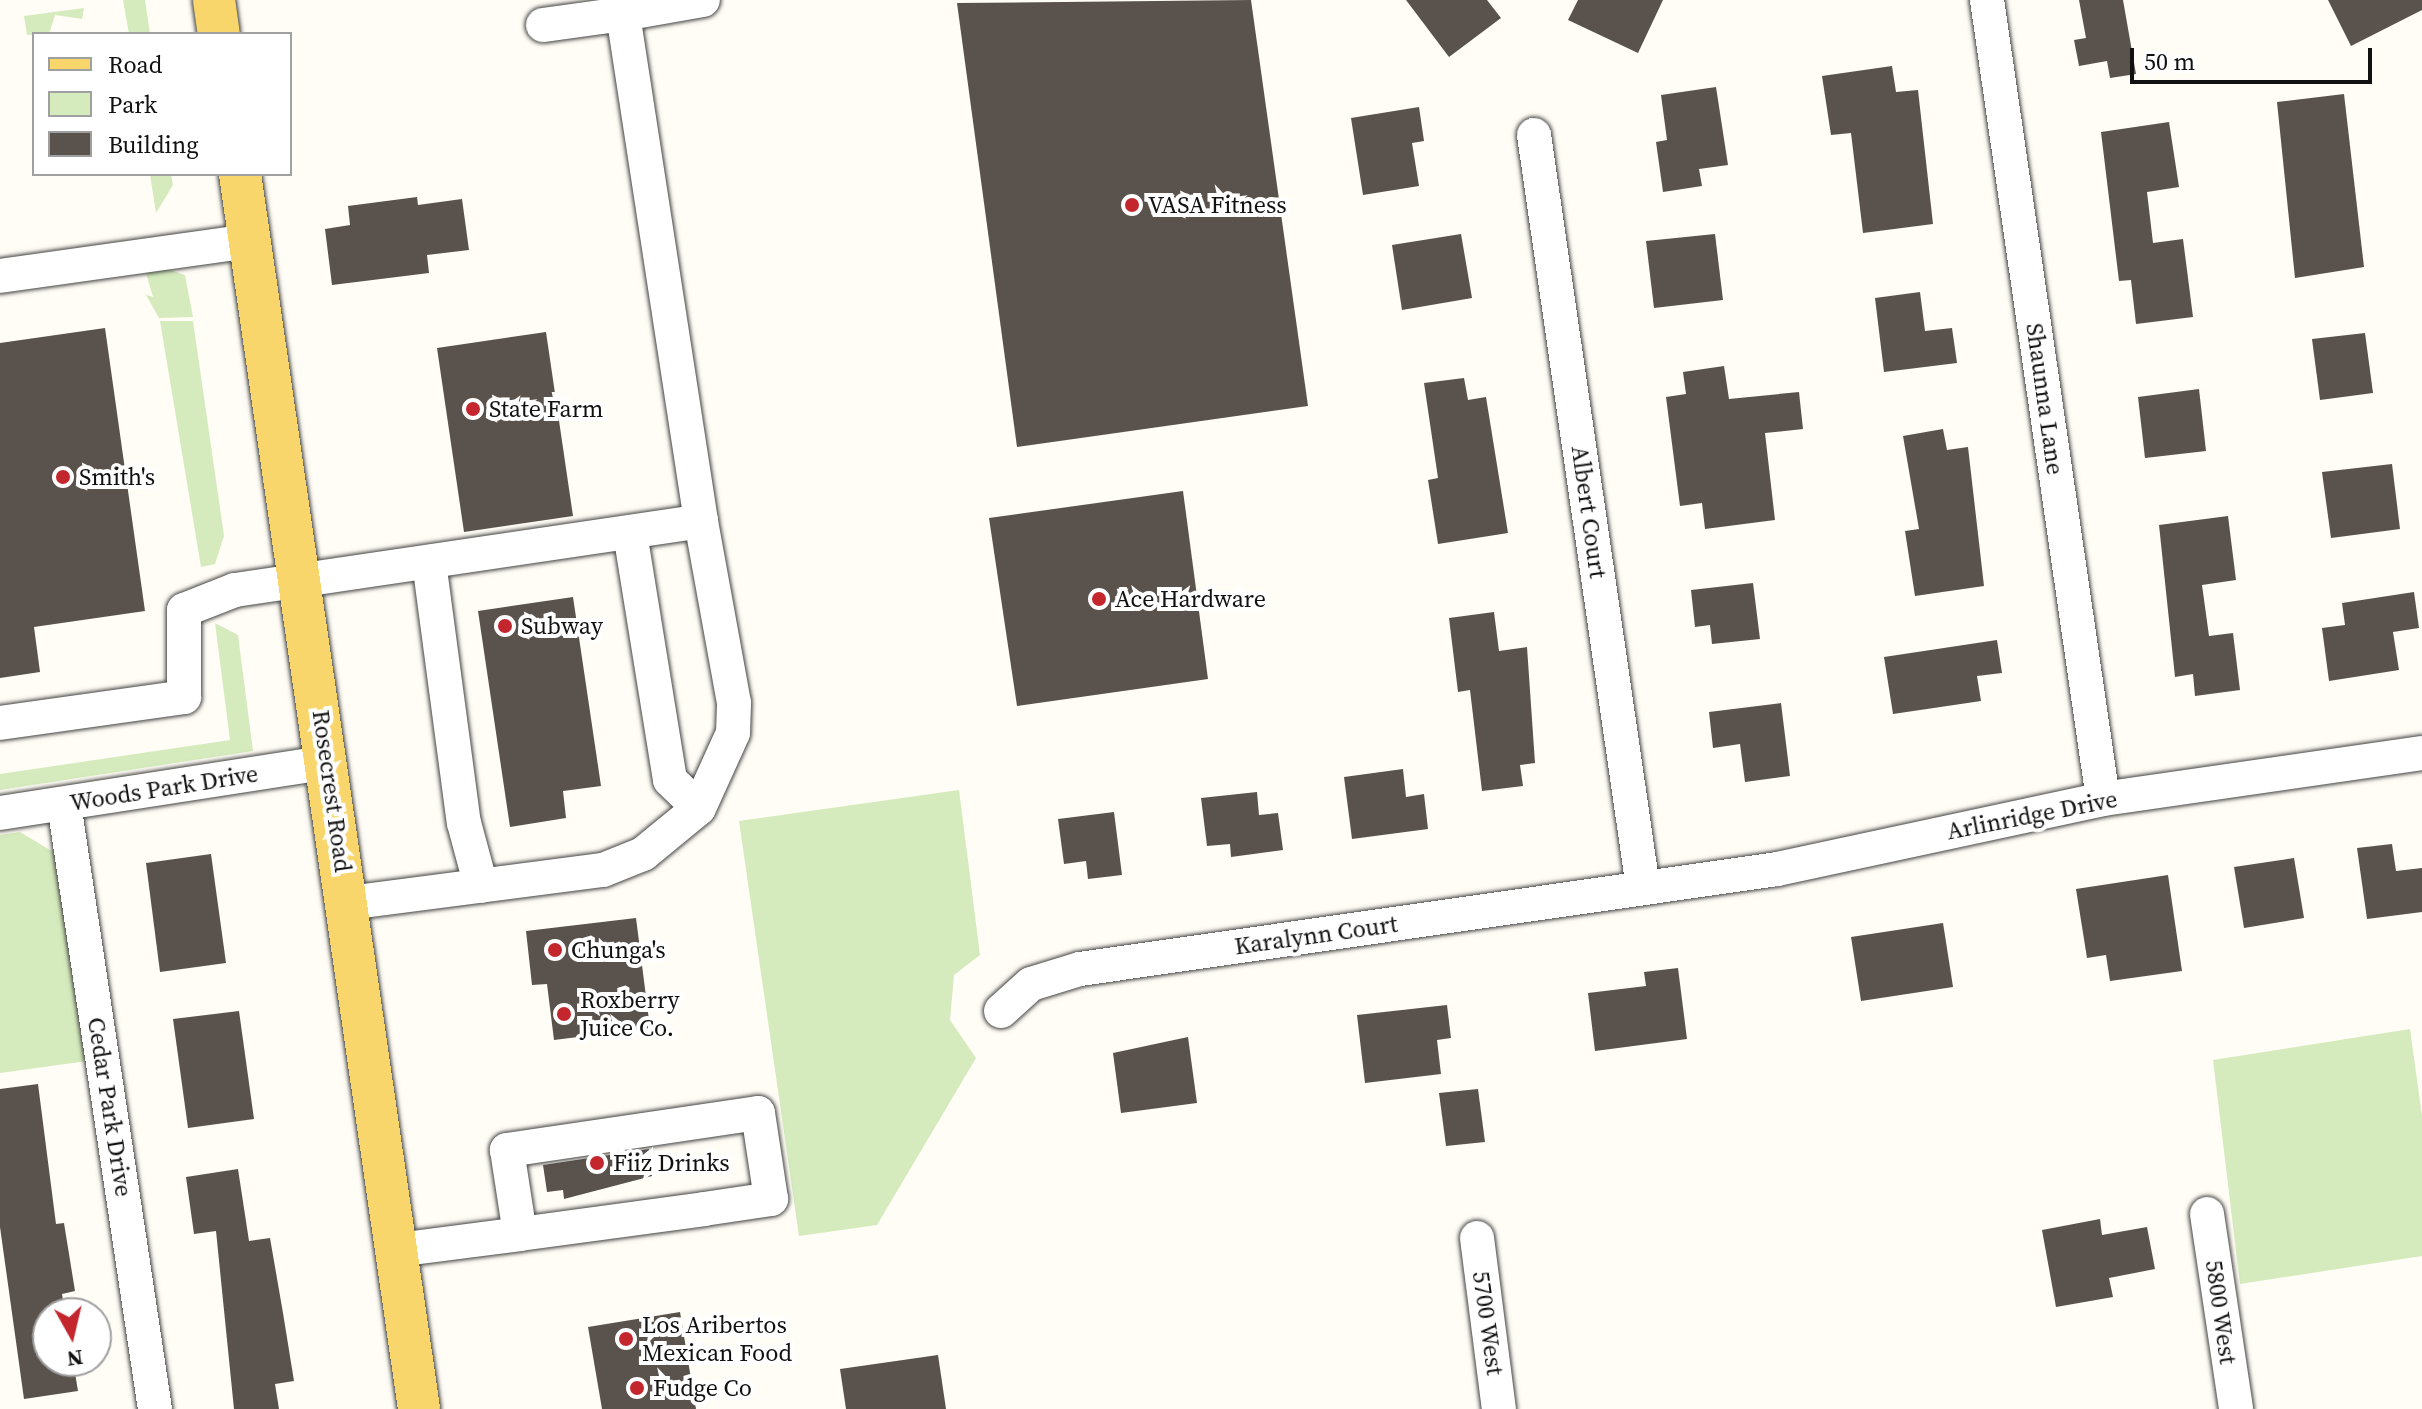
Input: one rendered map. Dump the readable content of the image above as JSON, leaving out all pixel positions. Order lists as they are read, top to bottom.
{
  "streets": {
    "main road": ["Rosecrest Road"],
    "street": [
      "Shaunna Lane",
      "Albert Court",
      "Woods Park Drive",
      "Arlinridge Drive",
      "Karalynn Court",
      "Cedar Park Drive",
      "5800 West",
      "5700 West"
    ]
  },
  "crossings": [
    ["Shaunna Lane", "Arlinridge Drive"],
    ["Albert Court", "Arlinridge Drive"],
    ["Albert Court", "Karalynn Court"],
    ["Woods Park Drive", "Rosecrest Road"],
    ["Woods Park Drive", "Cedar Park Drive"],
    ["Arlinridge Drive", "Karalynn Court"]
  ],
  "places": [
    "VASA Fitness",
    "State Farm",
    "Smith's",
    "Ace Hardware",
    "Subway",
    "Chunga's",
    "Roxberry Juice Co.",
    "Fiiz Drinks",
    "Los Aribertos Mexican Food",
    "Fudge Co"
  ],
  "legend": ["Road", "Park", "Building"],
  "scale_bar": "50 m",
  "north": "bottom"
}
